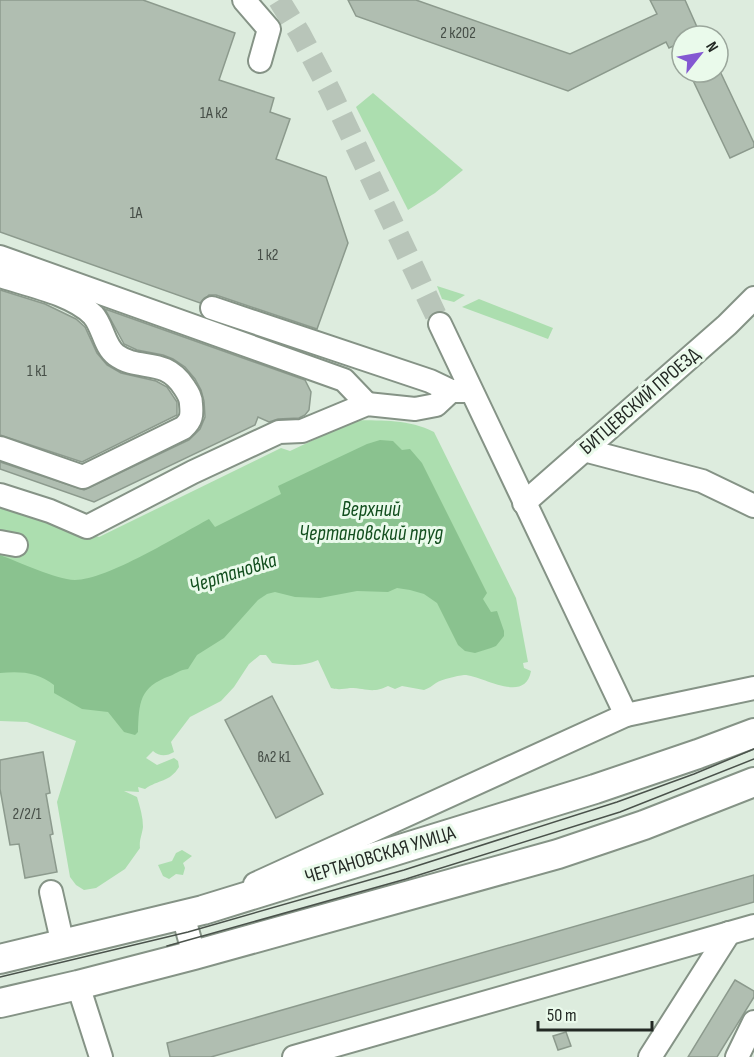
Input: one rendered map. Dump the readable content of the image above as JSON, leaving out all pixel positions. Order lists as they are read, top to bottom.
{
  "streets": {
    "main road": ["ЧЕРТАНОВСКАЯ УЛИЦА"],
    "street": ["БИТЦЕВСКИЙ ПРОЕЗД"]
  },
  "water": ["Верхний Чертановский пруд", "Чертановка"],
  "house_numbers": [
    "2 к202",
    "1А к2",
    "1А",
    "1 к2",
    "1 к1",
    "вл2 к1",
    "2/2/1"
  ],
  "scale_bar": "50 m",
  "north": "top right"
}
